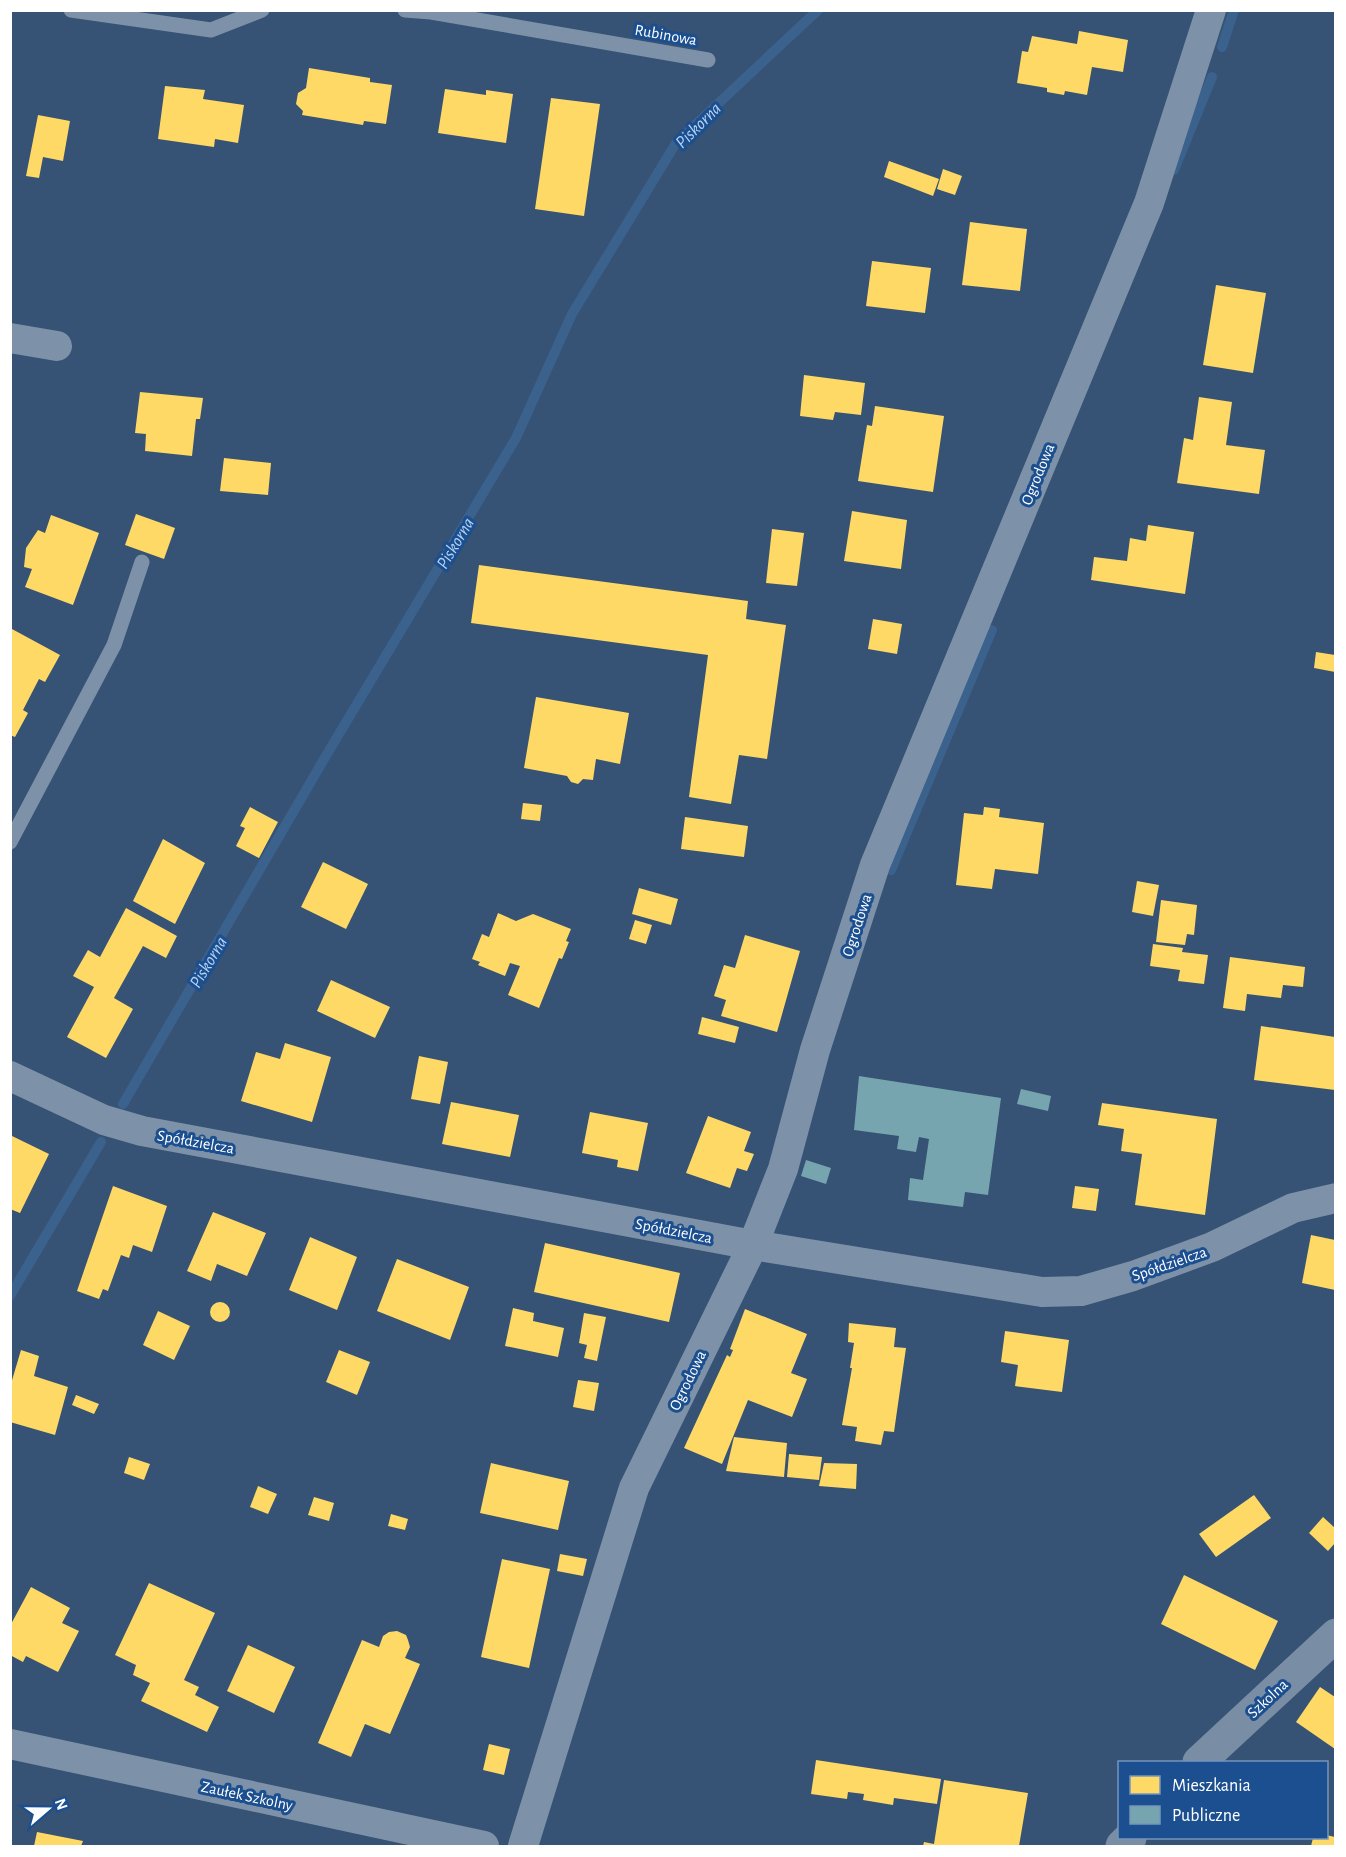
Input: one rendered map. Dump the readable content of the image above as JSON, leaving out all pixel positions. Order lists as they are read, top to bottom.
{
  "streets": {
    "street": [
      "Ogrodowa",
      "Spółdzielcza",
      "Szkolna",
      "Zaułek Szkolny"
    ],
    "lane": ["Rubinowa"]
  },
  "crossings": [
    ["Ogrodowa", "Spółdzielcza"]
  ],
  "water": ["Piskorna"],
  "legend": ["Mieszkania", "Publiczne"],
  "north": "right"
}
